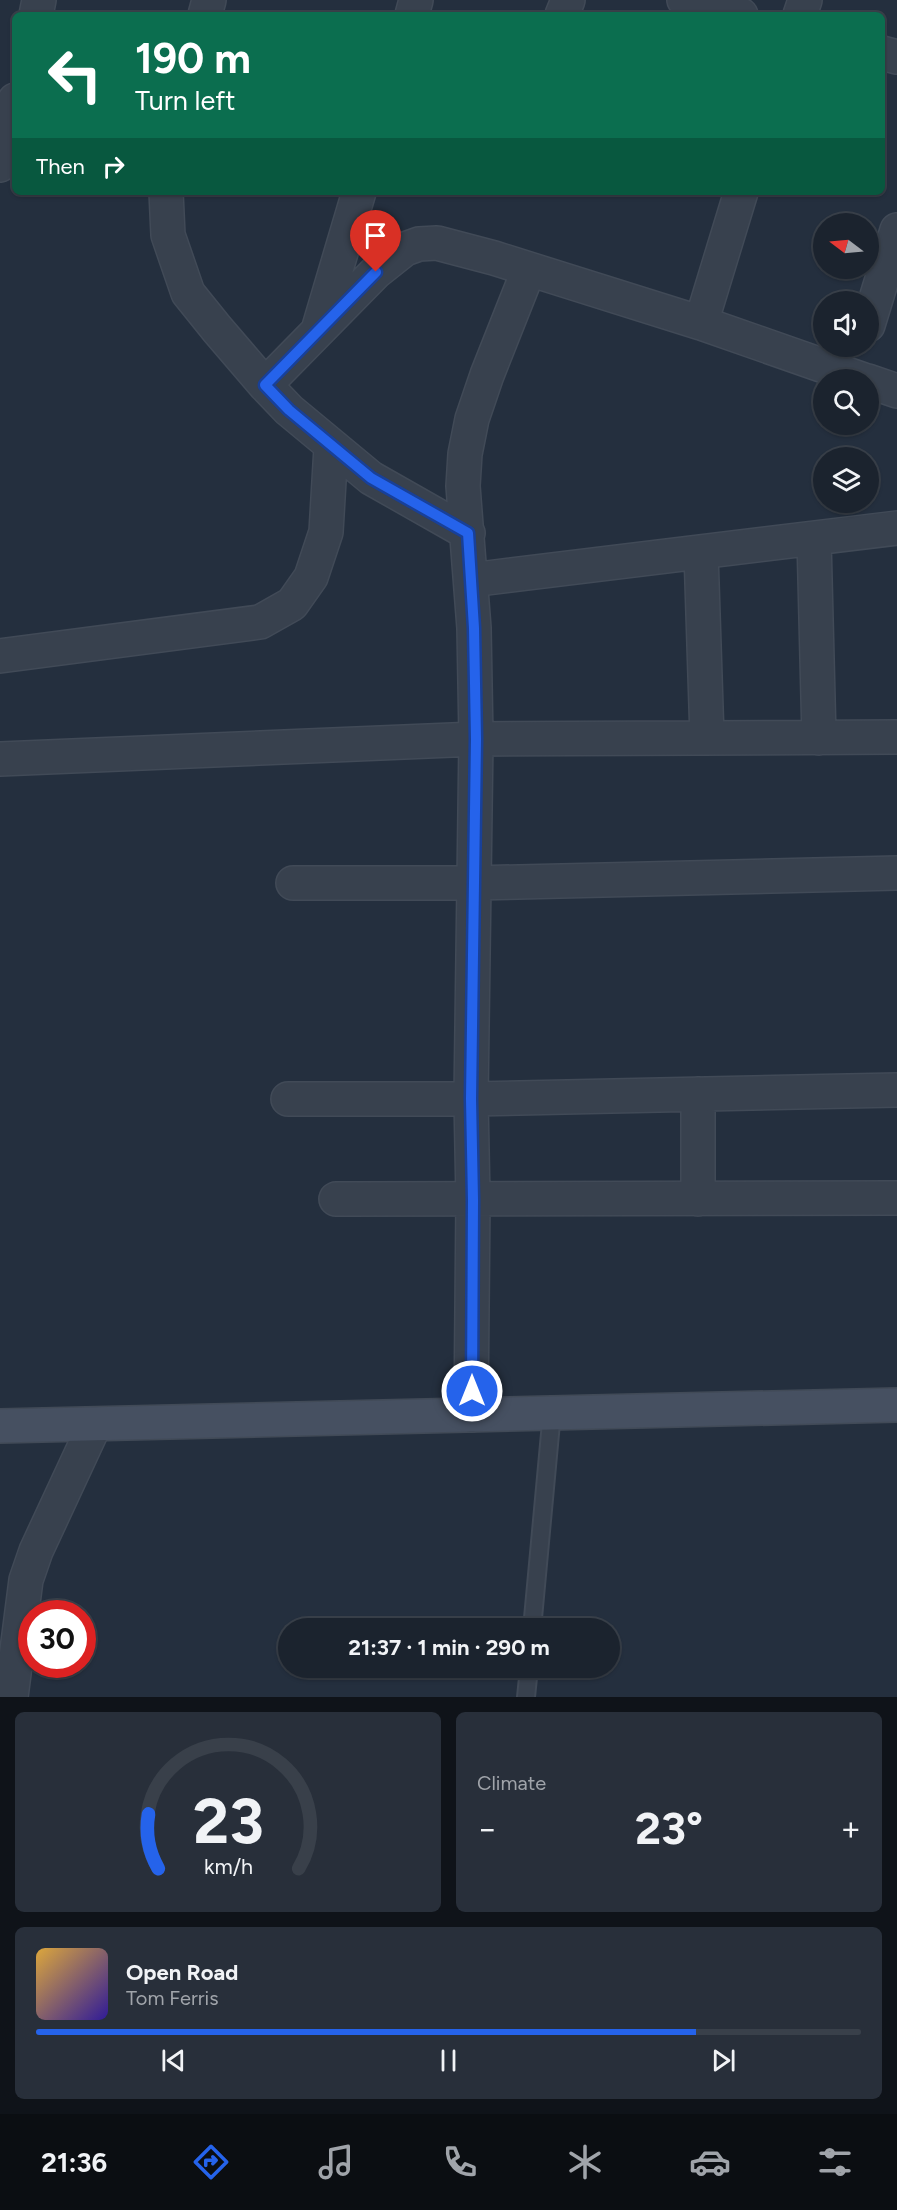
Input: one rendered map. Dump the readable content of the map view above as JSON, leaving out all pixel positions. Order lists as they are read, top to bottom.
{
  "north": "left",
  "page": {
    "turn": ["190 m", "Turn left"],
    "then": "Then",
    "limit": "30",
    "trip": "21:37 · 1 min · 290 m",
    "tile": "Climate",
    "heat": ["−", "23°", "+"],
    "song": ["Open Road", "Tom Ferris"],
    "tabs": "21:36",
    "gauge": ["23", "km/h"]
  }
}
